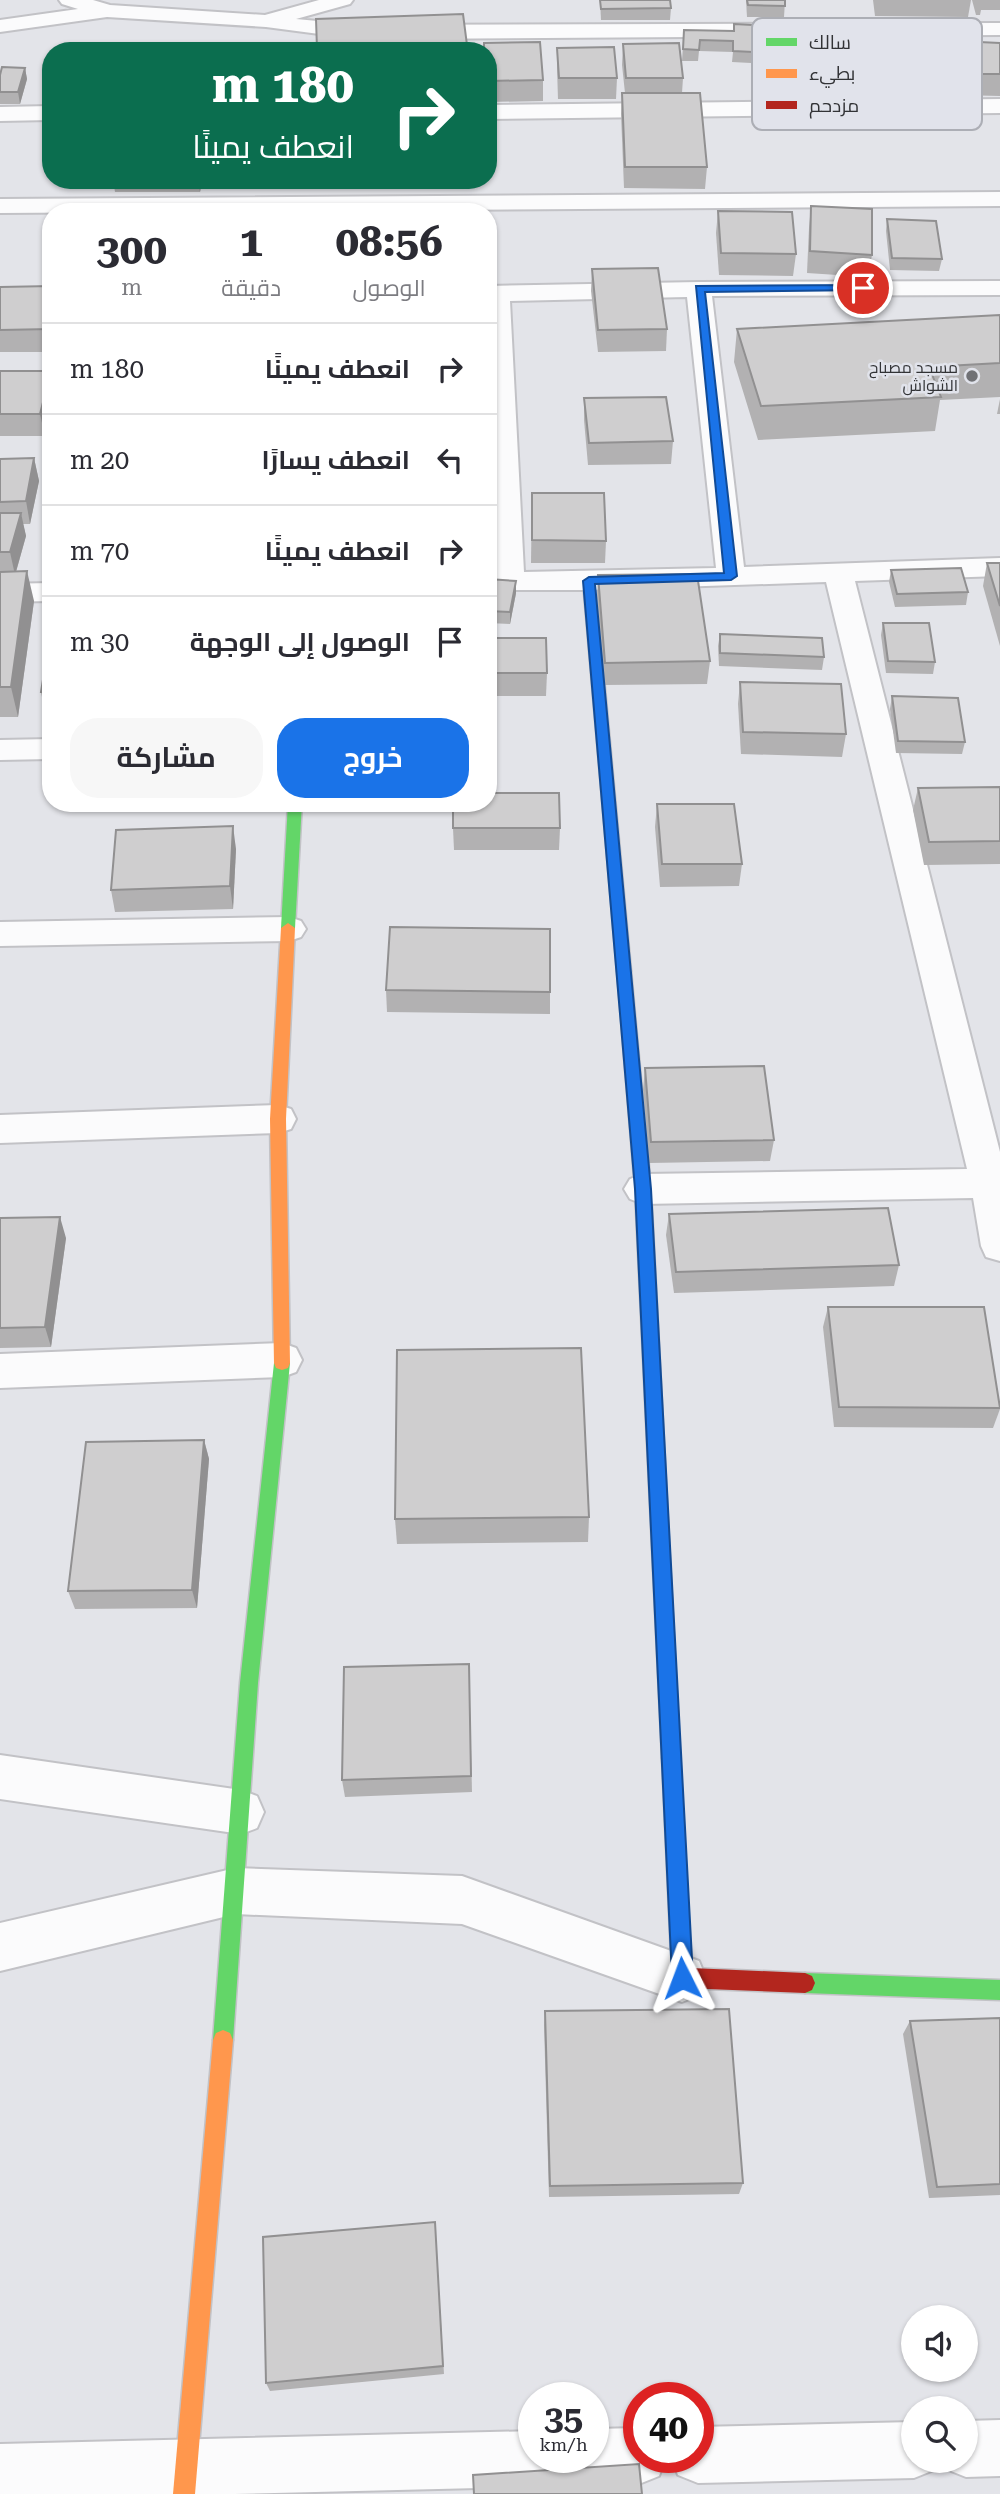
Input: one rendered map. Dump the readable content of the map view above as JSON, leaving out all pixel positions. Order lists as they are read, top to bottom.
{
  "places": ["مسجد مصباح الشواش"],
  "legend": ["سالك", "بطيء", "مزدحم"],
  "page": {
    "turn": ["180 m", "انعطف يمينًا"],
    "eta": [
      "08:56",
      "الوصول",
      "1",
      "دقيقة",
      "300",
      "m"
    ],
    "list": [
      {
        "name": "انعطف يمينًا",
        "value": "180 m"
      },
      {
        "name": "انعطف يسارًا",
        "value": "20 m"
      },
      {
        "name": "انعطف يمينًا",
        "value": "70 m"
      },
      {
        "name": "الوصول إلى الوجهة",
        "value": "30 m"
      }
    ],
    "buttons": ["خروج", "مشاركة"],
    "speed": "35 km/h",
    "limit": "40"
  }
}
